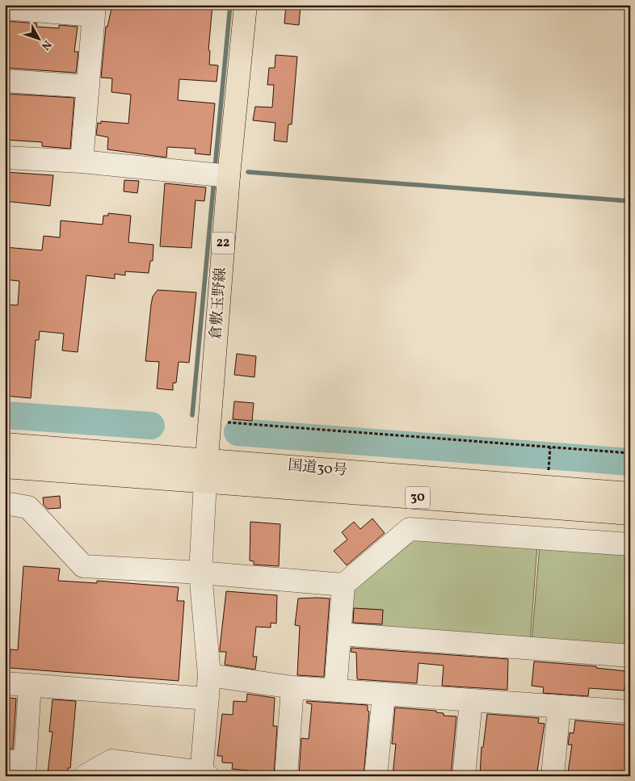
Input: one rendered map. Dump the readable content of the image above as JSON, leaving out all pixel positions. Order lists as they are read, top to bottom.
{
  "streets": {
    "main road": [
      "22",
      "倉敷玉野線",
      "国道30号",
      "30"
    ]
  },
  "crossings": [
    ["倉敷玉野線", "国道30号"]
  ],
  "north": "bottom right"
}
